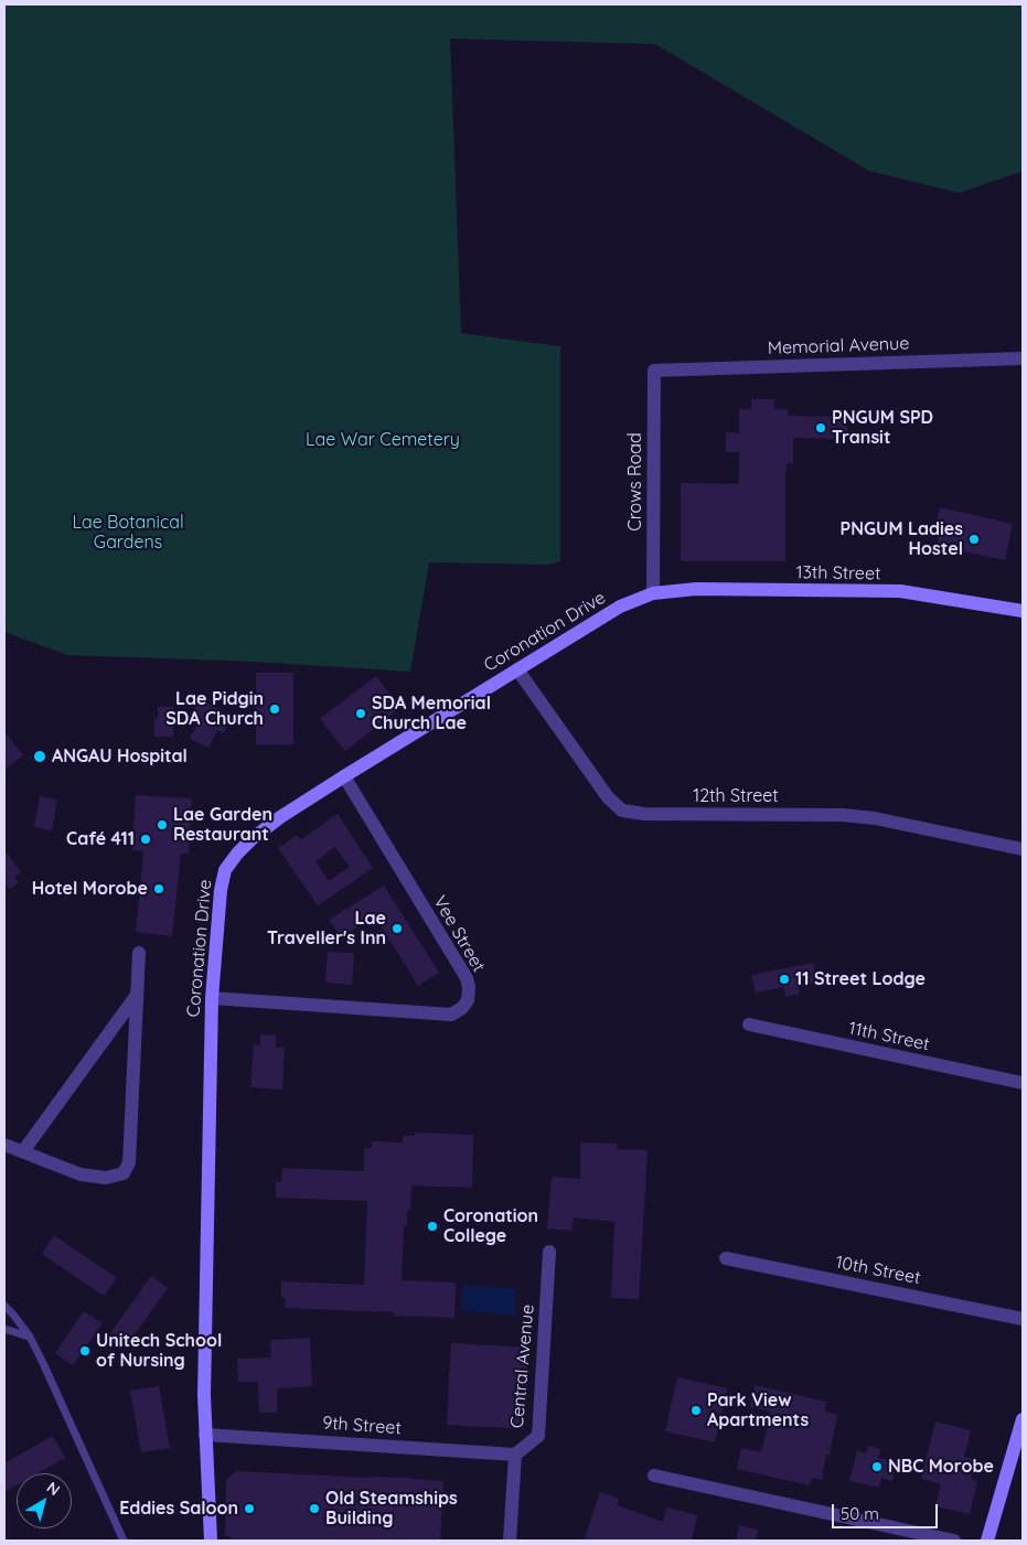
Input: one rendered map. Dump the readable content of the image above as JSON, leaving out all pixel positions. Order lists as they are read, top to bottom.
{
  "streets": {
    "street": [
      "Memorial Avenue",
      "Crows Road",
      "13th Street",
      "Coronation Drive",
      "12th Street",
      "Vee Street",
      "11th Street",
      "10th Street",
      "Central Avenue",
      "9th Street"
    ]
  },
  "crossings": [
    ["Memorial Avenue", "Crows Road"],
    ["Crows Road", "13th Street"],
    ["Crows Road", "Coronation Drive"],
    ["13th Street", "Coronation Drive"],
    ["Coronation Drive", "12th Street"],
    ["Coronation Drive", "Vee Street"],
    ["Coronation Drive", "9th Street"],
    ["Central Avenue", "9th Street"]
  ],
  "parks": ["Lae War Cemetery", "Lae Botanical Gardens"],
  "places": [
    "PNGUM SPD Transit",
    "PNGUM Ladies Hostel",
    "Lae Pidgin SDA Church",
    "SDA Memorial Church Lae",
    "ANGAU Hospital",
    "Lae Garden Restaurant",
    "Café 411",
    "Hotel Morobe",
    "Lae Traveller's Inn",
    "11 Street Lodge",
    "Coronation College",
    "Unitech School of Nursing",
    "Park View Apartments",
    "NBC Morobe",
    "Eddies Saloon",
    "Old Steamships Building"
  ],
  "scale_bar": "50 m",
  "north": "top right"
}
